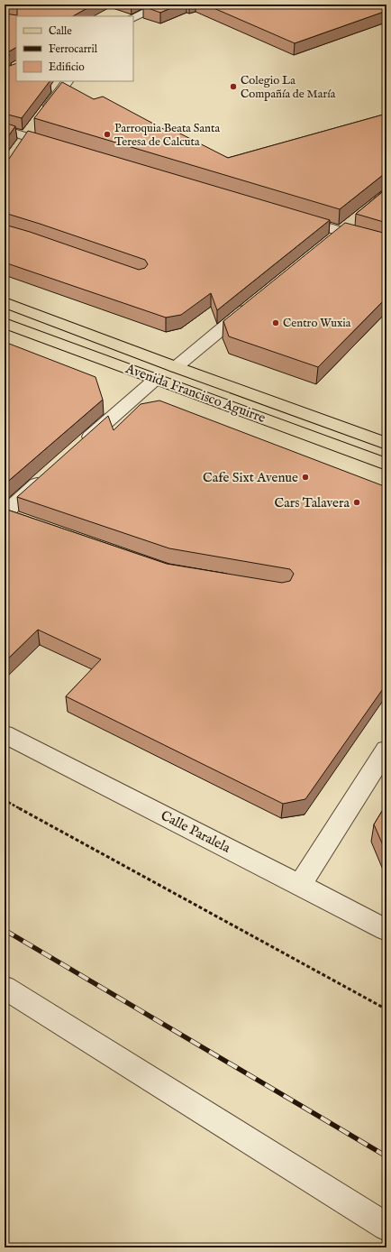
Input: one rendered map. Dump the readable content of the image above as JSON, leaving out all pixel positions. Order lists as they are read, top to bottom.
{
  "streets": {
    "main road": ["Avenida Francisco Aguirre"],
    "street": ["Calle Paralela"]
  },
  "places": [
    "Colegio La Compañía de María",
    "Parroquia Beata Santa Teresa de Calcuta",
    "Centro Wuxia",
    "Cafe Sixt Avenue",
    "Cars Talavera"
  ],
  "legend": ["Calle", "Ferrocarril", "Edificio"]
}
